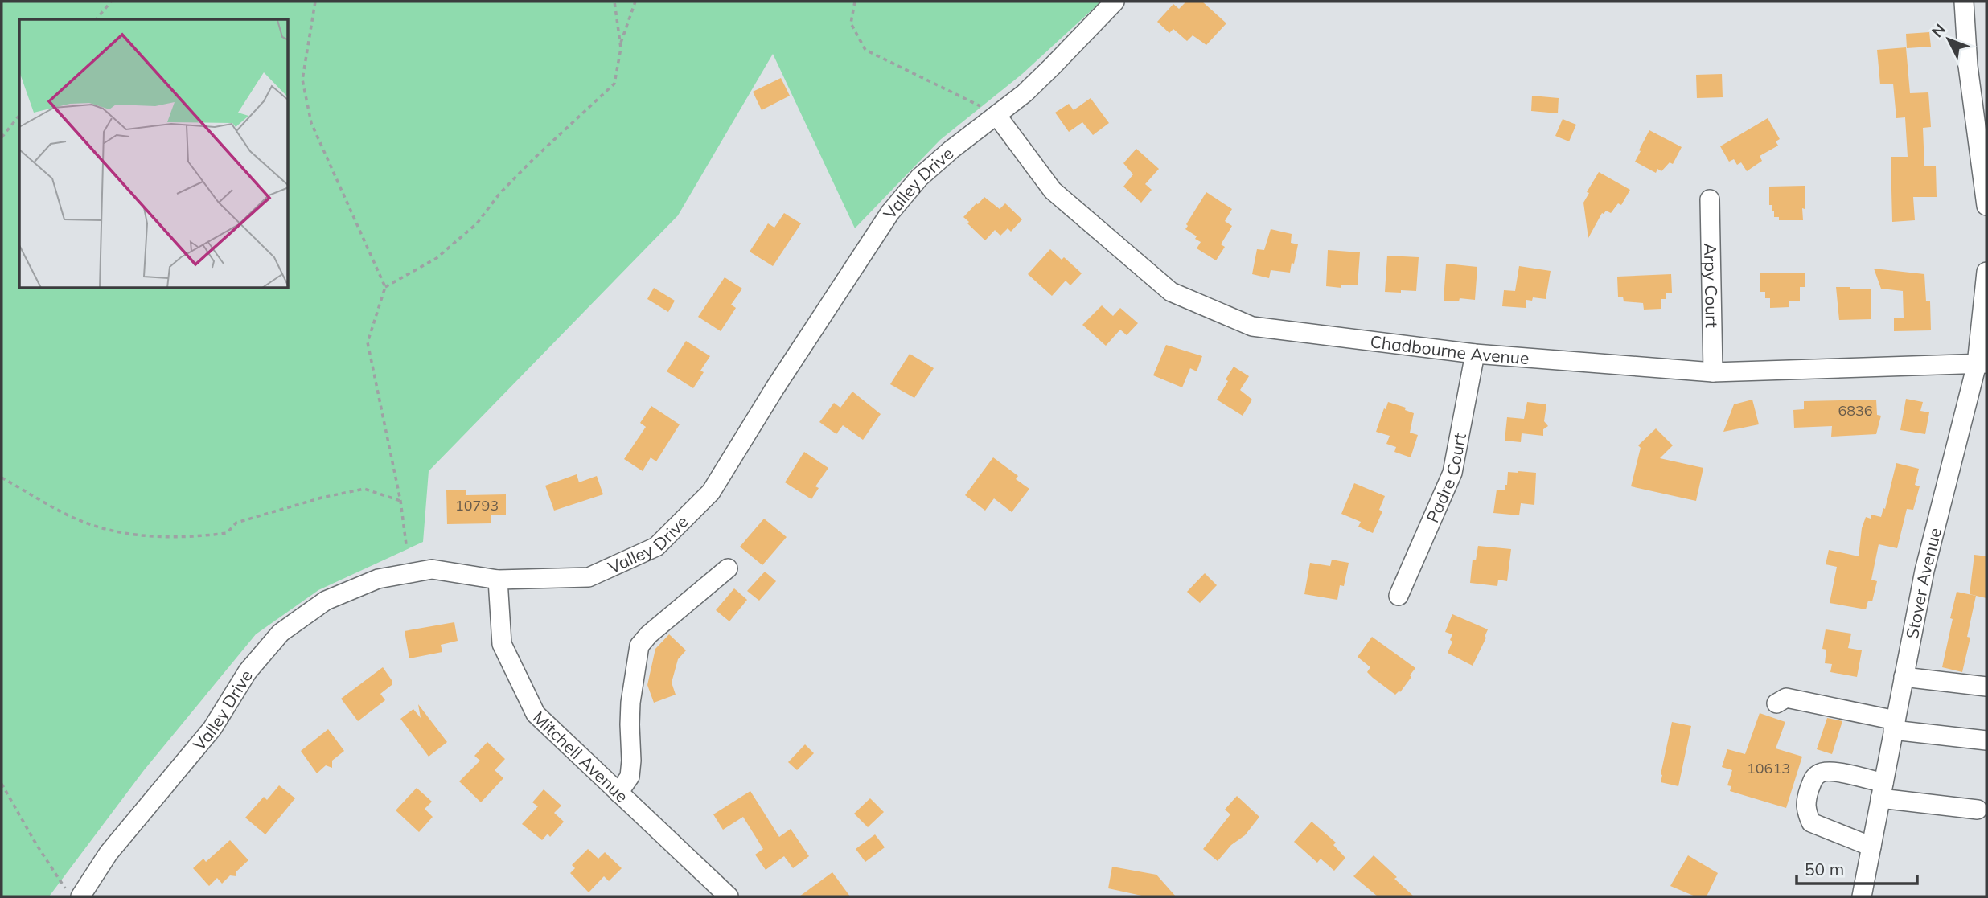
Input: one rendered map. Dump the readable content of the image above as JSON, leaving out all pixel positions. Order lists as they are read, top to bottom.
{
  "streets": {
    "street": [
      "Valley Drive",
      "Arpy Court",
      "Chadbourne Avenue",
      "Padre Court",
      "Stover Avenue",
      "Mitchell Avenue"
    ]
  },
  "crossings": [
    ["Valley Drive", "Chadbourne Avenue"],
    ["Valley Drive", "Mitchell Avenue"],
    ["Arpy Court", "Chadbourne Avenue"],
    ["Chadbourne Avenue", "Padre Court"],
    ["Chadbourne Avenue", "Stover Avenue"]
  ],
  "house_numbers": ["6836", "10793", "10613"],
  "scale_bar": "50 m",
  "north": "top left"
}
